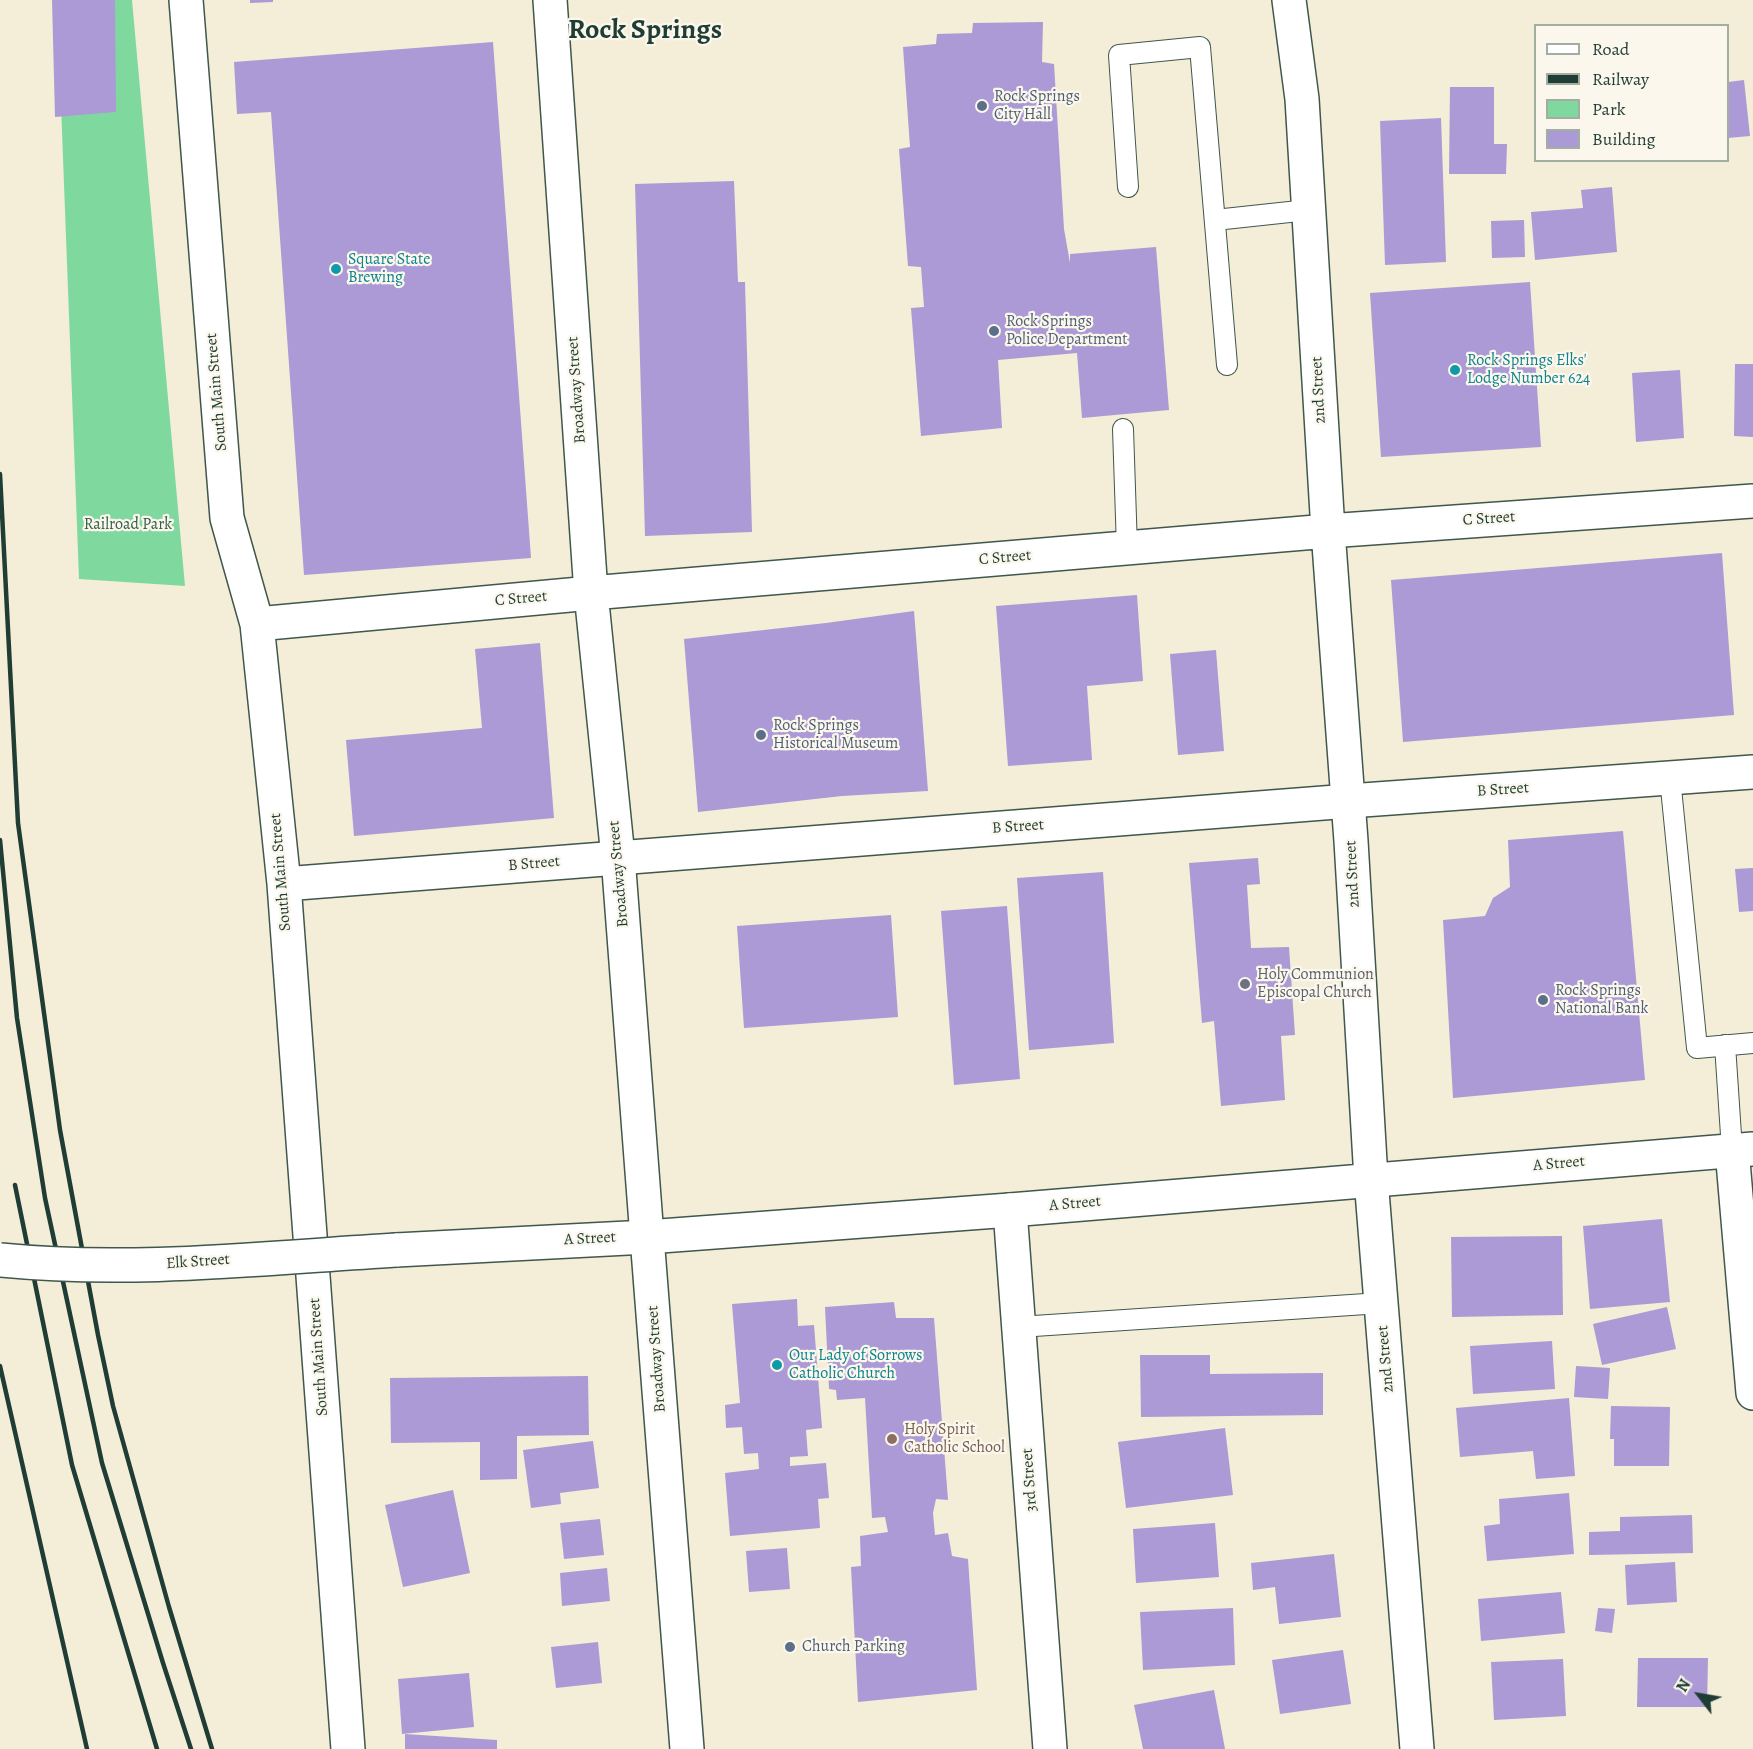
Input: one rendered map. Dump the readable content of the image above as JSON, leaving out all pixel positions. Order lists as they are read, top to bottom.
{
  "streets": {
    "street": [
      "Broadway Street",
      "2nd Street",
      "South Main Street",
      "C Street",
      "B Street",
      "A Street",
      "Elk Street",
      "3rd Street"
    ]
  },
  "crossings": [
    ["Broadway Street", "C Street"],
    ["Broadway Street", "B Street"],
    ["Broadway Street", "A Street"],
    ["2nd Street", "C Street"],
    ["2nd Street", "B Street"],
    ["2nd Street", "A Street"],
    ["South Main Street", "C Street"],
    ["South Main Street", "B Street"],
    ["A Street", "Elk Street"],
    ["A Street", "3rd Street"]
  ],
  "districts": ["Rock Springs"],
  "parks": ["Railroad Park"],
  "places": [
    "Rock Springs City Hall",
    "Square State Brewing",
    "Rock Springs Police Department",
    "Rock Springs Elks' Lodge Number 624",
    "Rock Springs Historical Museum",
    "Holy Communion Episcopal Church",
    "Rock Springs National Bank",
    "Our Lady of Sorrows Catholic Church",
    "Holy Spirit Catholic School",
    "Church Parking"
  ],
  "legend": [
    "Road",
    "Railway",
    "Park",
    "Building"
  ],
  "north": "top left"
}
